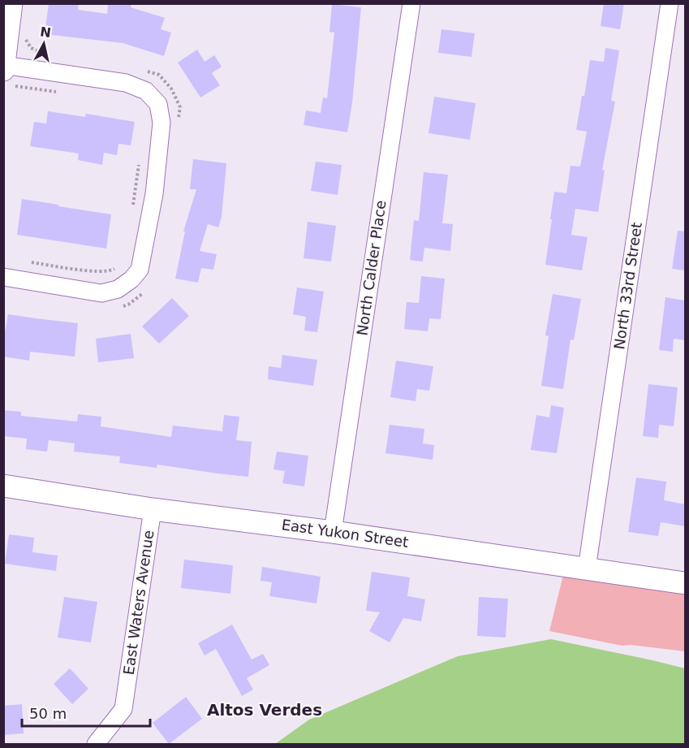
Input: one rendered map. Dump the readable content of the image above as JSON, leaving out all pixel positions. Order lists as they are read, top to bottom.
{
  "streets": {
    "street": [
      "North Calder Place",
      "North 33rd Street",
      "East Yukon Street",
      "East Waters Avenue"
    ]
  },
  "crossings": [
    ["North Calder Place", "East Yukon Street"],
    ["North 33rd Street", "East Yukon Street"],
    ["East Yukon Street", "East Waters Avenue"]
  ],
  "districts": ["Altos Verdes"],
  "scale_bar": "50 m",
  "north": "top"
}
